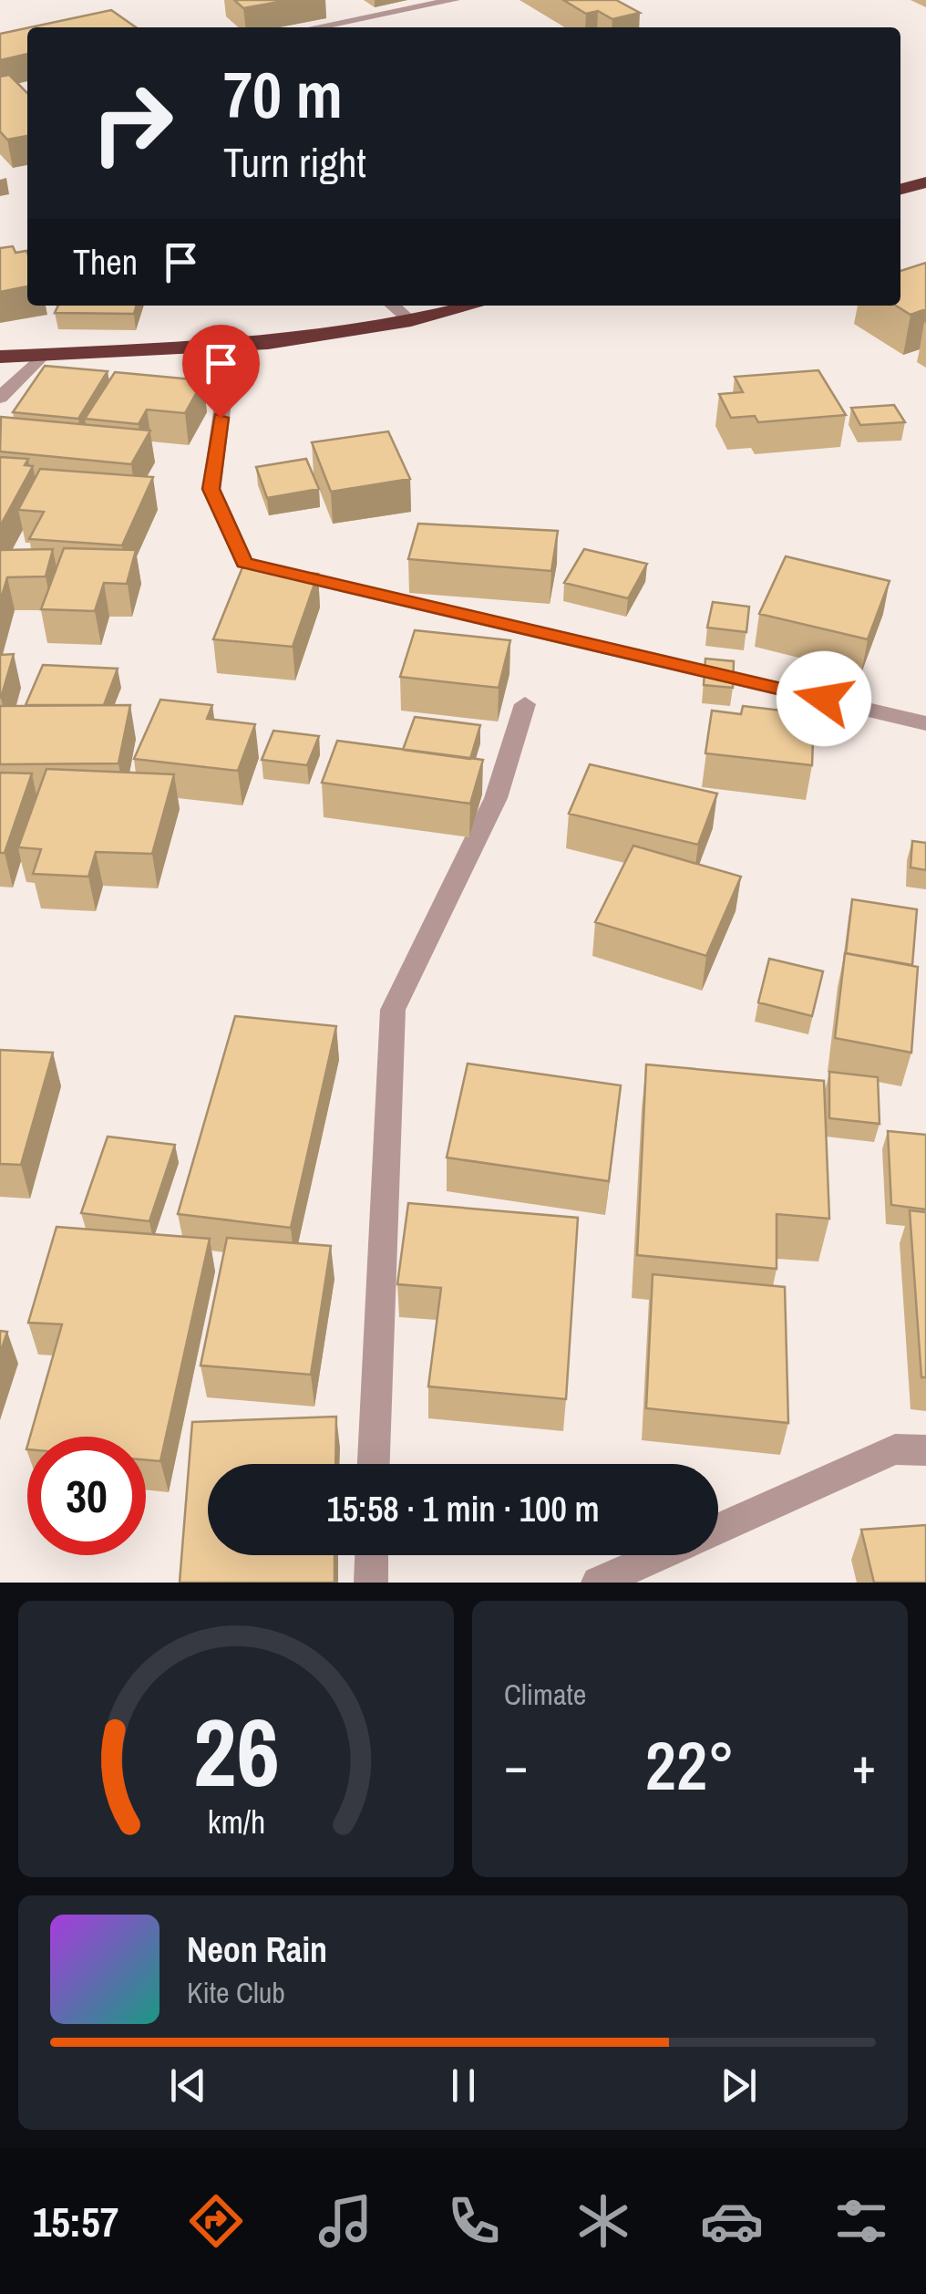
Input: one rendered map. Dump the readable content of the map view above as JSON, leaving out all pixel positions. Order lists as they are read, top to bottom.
{
  "page": {
    "turn": ["70 m", "Turn right"],
    "then": "Then",
    "limit": "30",
    "trip": "15:58 · 1 min · 100 m",
    "tile": "Climate",
    "heat": ["−", "22°", "+"],
    "song": ["Neon Rain", "Kite Club"],
    "tabs": "15:57",
    "gauge": ["26", "km/h"]
  }
}
